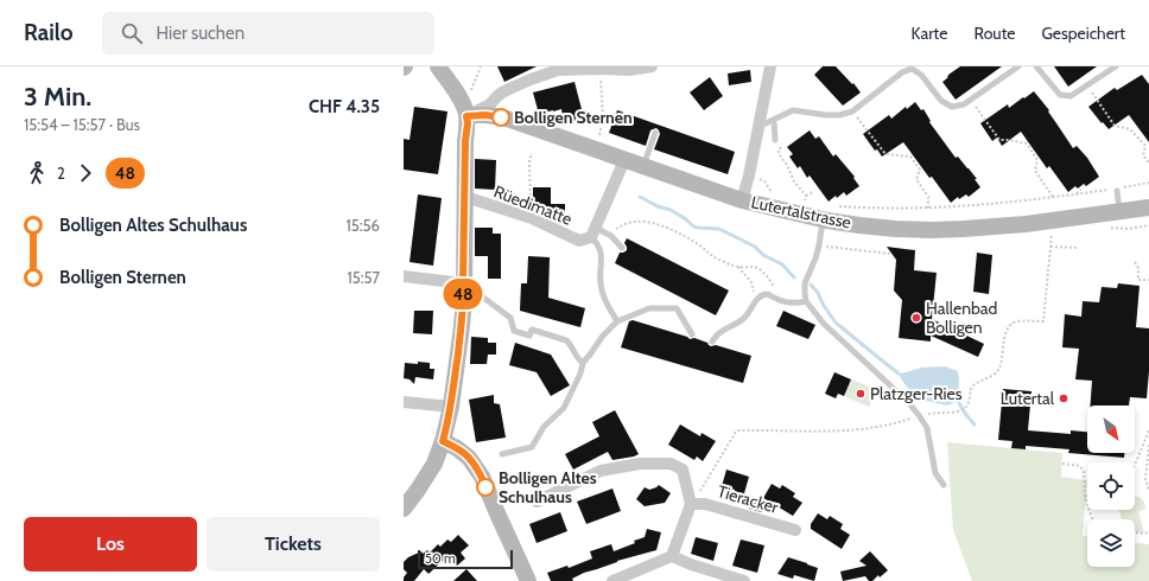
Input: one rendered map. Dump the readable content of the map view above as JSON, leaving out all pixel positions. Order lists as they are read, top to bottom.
{
  "streets": {
    "street": ["Rüedimatte", "Lutertalstrasse", "Tieracker"]
  },
  "places": [
    "Bolligen Sternen",
    "Hallenbad Bolligen",
    "Platzger-Ries",
    "Lutertal",
    "Bolligen Altes Schulhaus"
  ],
  "lines": ["bus line 48"],
  "scale_bar": "50 m",
  "north": "bottom right",
  "page": {
    "header": "Railo",
    "search": "Hier suchen",
    "nav": ["Karte", "Route", "Gespeichert"],
    "heading": ["3 Min.", "15:54 – 15:57 · Bus", "CHF 4.35"],
    "on_map": "48",
    "legs": ["2", "48"],
    "list": [
      {
        "name": "Bolligen Altes Schulhaus",
        "value": "15:56"
      },
      {
        "name": "Bolligen Sternen",
        "value": "15:57"
      }
    ],
    "buttons": ["Los", "Tickets"],
    "scale": "50 m"
  }
}
